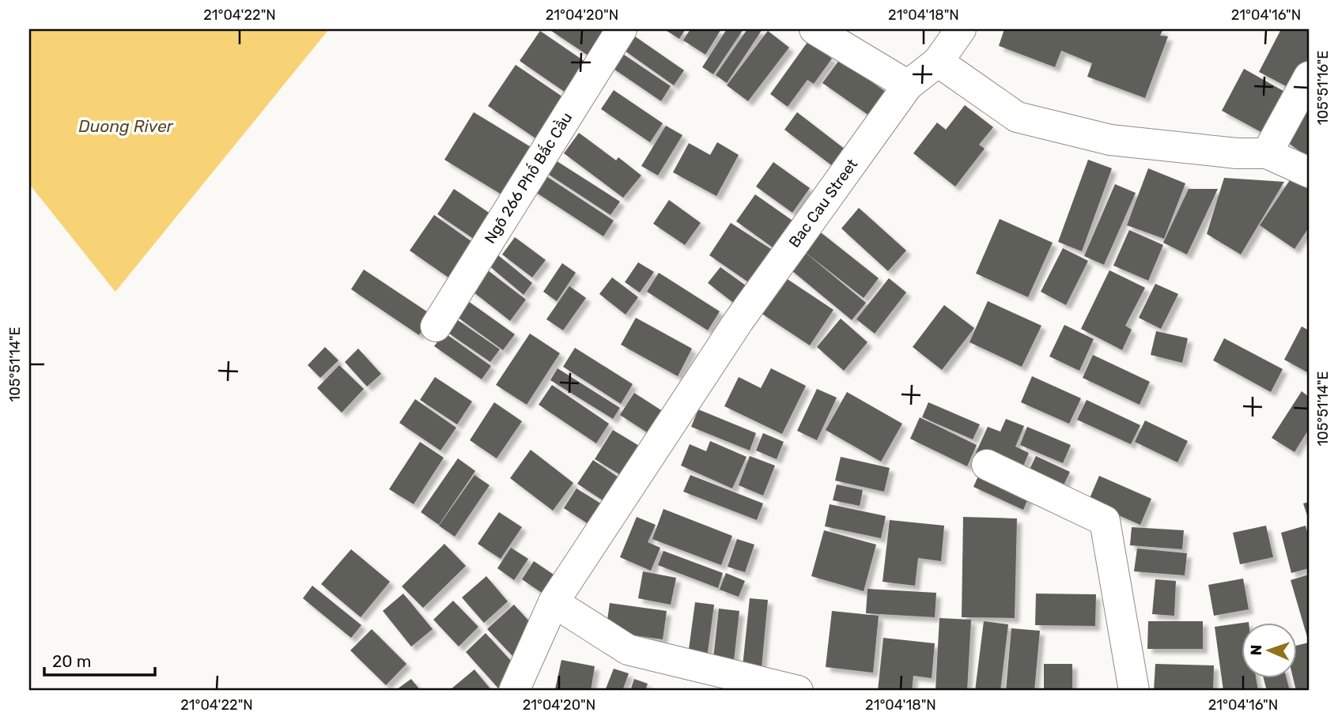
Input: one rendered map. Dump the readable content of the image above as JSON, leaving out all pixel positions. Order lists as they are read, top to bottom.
{
  "streets": {
    "street": ["Ngõ 266 Phố Bắc Cầu", "Bac Cau Street"]
  },
  "water": ["Duong River"],
  "scale_bar": "20 m",
  "north": "left",
  "coordinates": [
    "21°04'22\"N",
    "21°04'20\"N",
    "21°04'18\"N",
    "21°04'16\"N",
    "105°51'16\"E",
    "105°51'14\"E"
  ]
}
